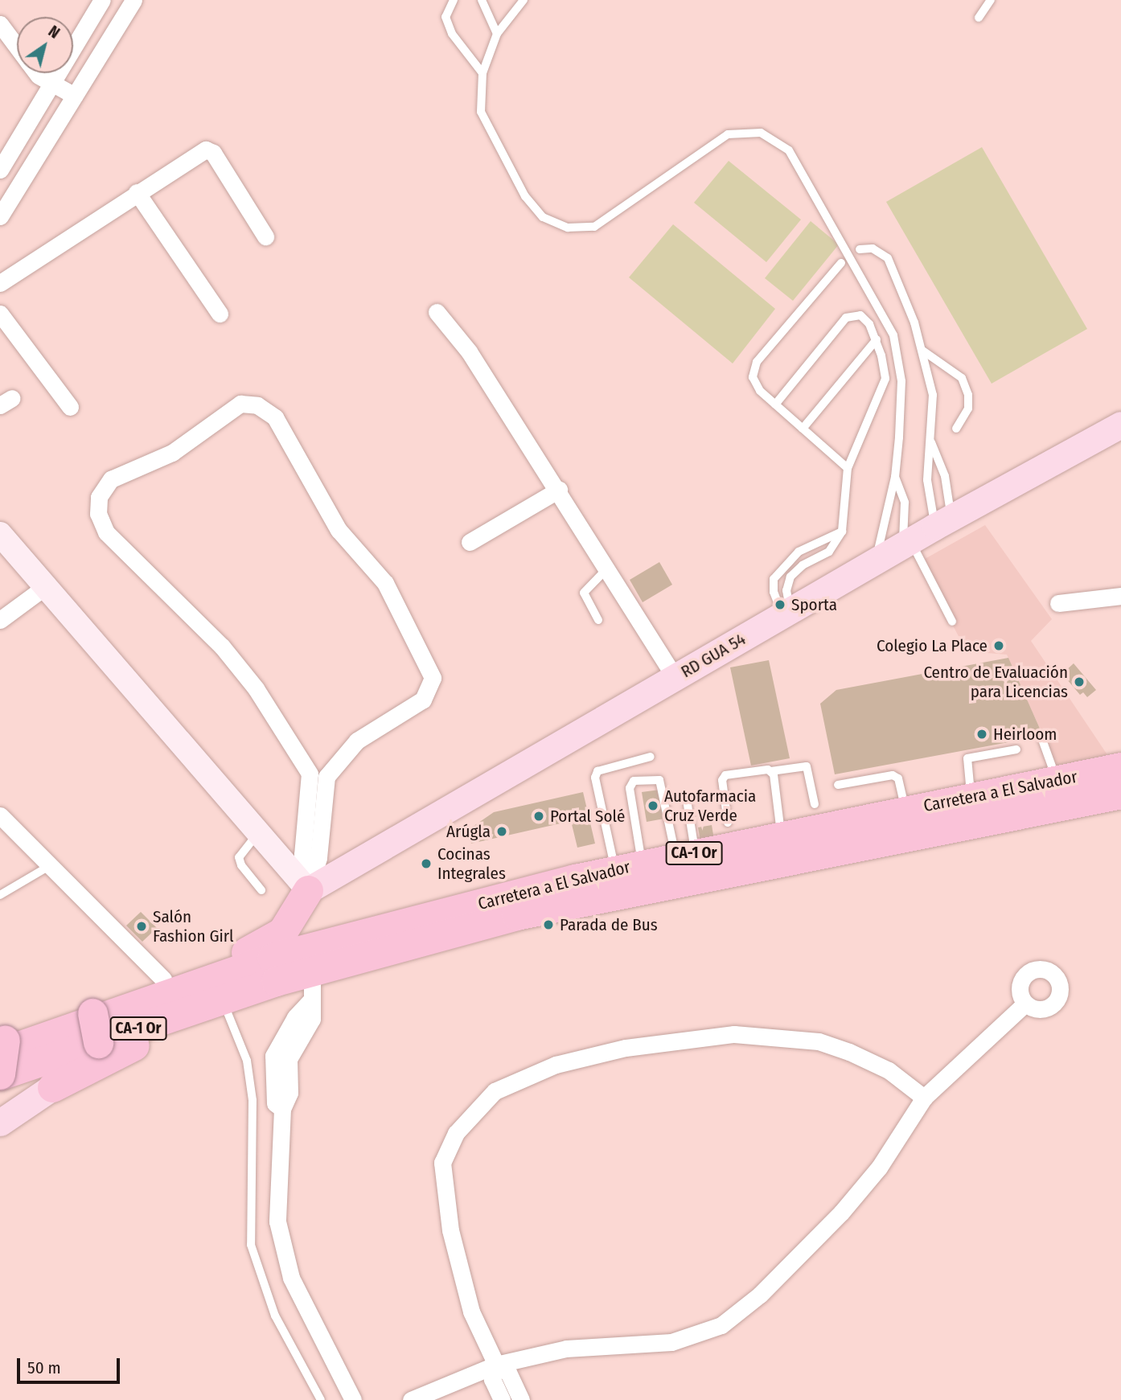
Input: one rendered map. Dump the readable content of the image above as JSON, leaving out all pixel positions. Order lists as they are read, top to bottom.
{
  "streets": {
    "highway": ["Carretera a El Salvador", "CA-1 Or"],
    "main road": ["RD GUA 54"]
  },
  "places": [
    "Sporta",
    "Colegio La Place",
    "Centro de Evaluación para Licencias",
    "Heirloom",
    "Autofarmacia Cruz Verde",
    "Portal Solé",
    "Arúgla",
    "Cocinas Integrales",
    "Parada de Bus",
    "Salón Fashion Girl"
  ],
  "scale_bar": "50 m",
  "north": "top right"
}
